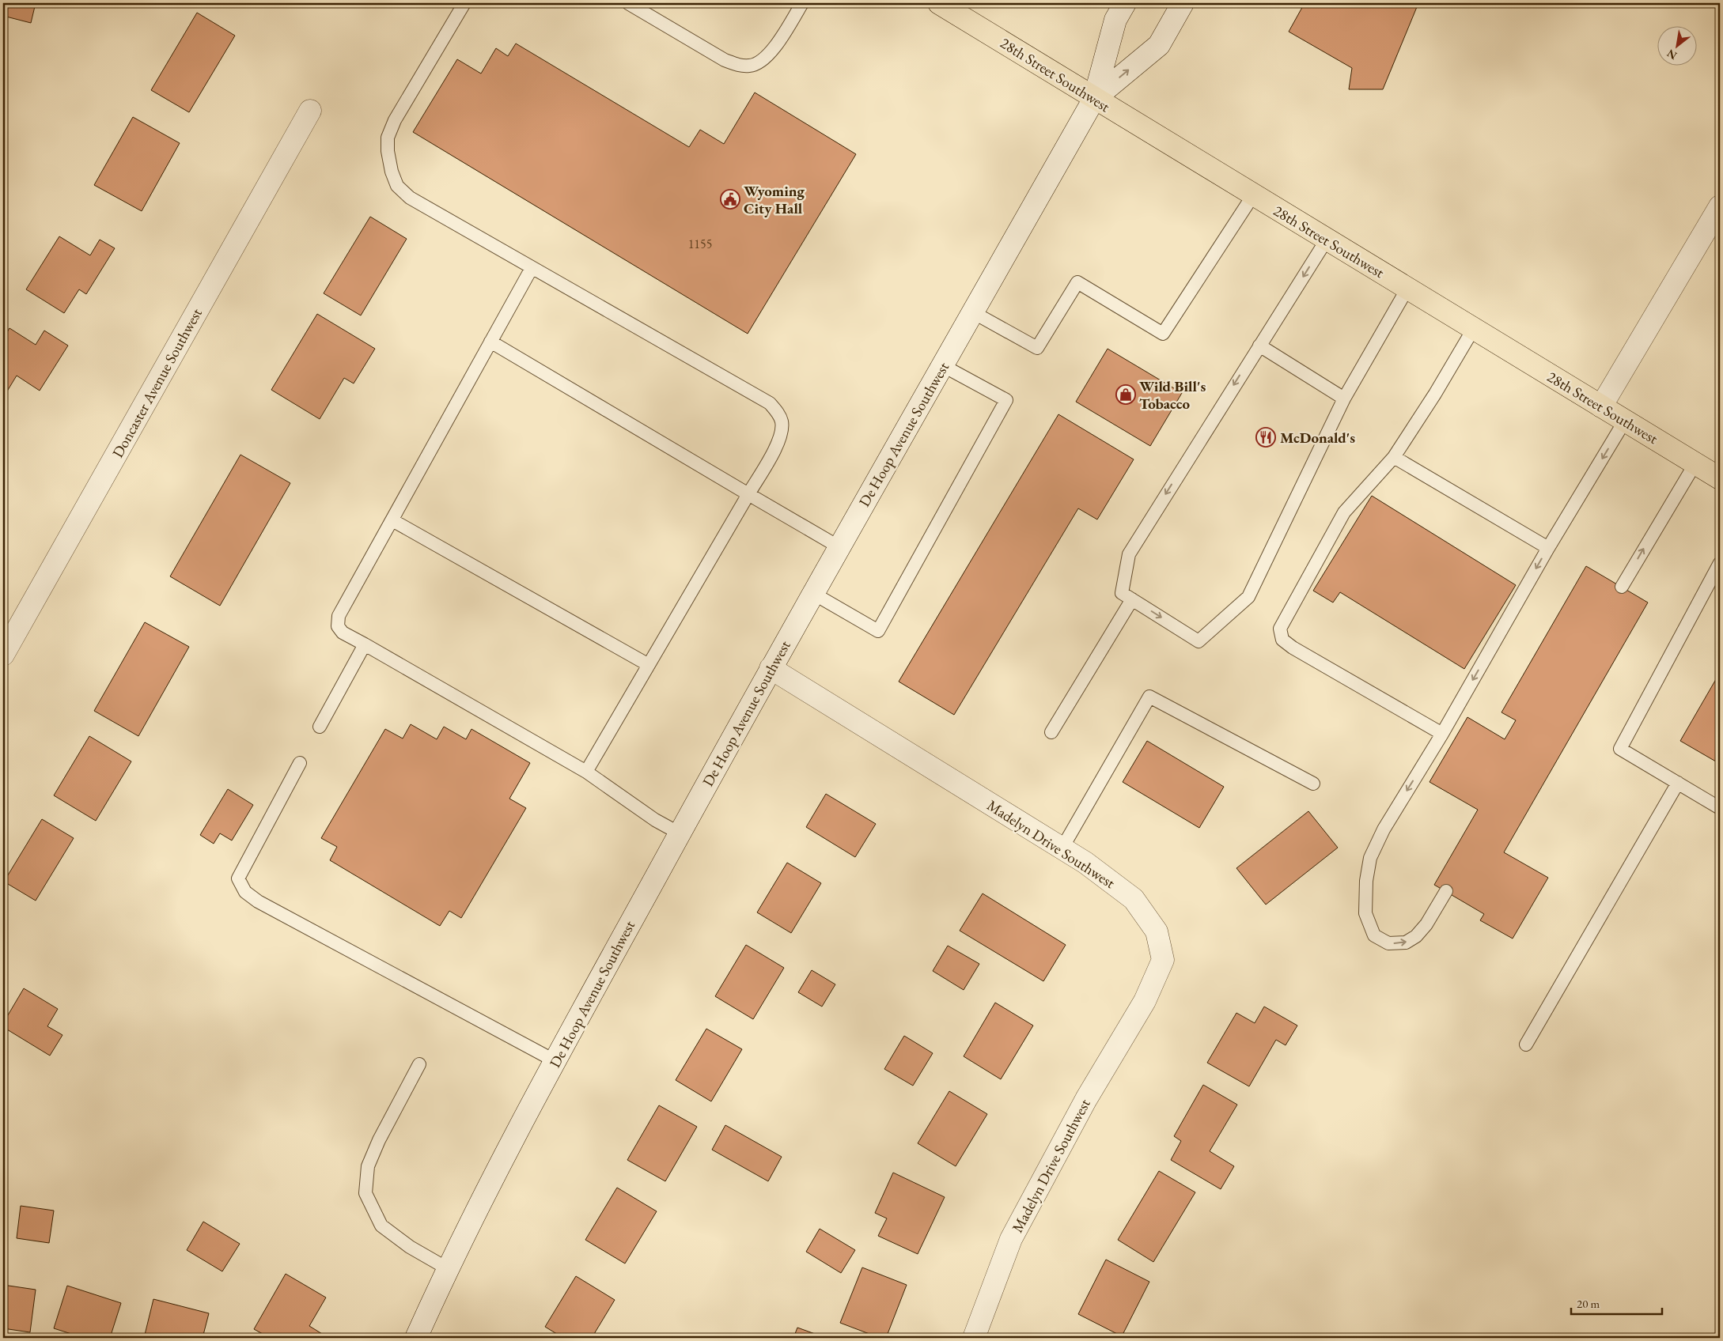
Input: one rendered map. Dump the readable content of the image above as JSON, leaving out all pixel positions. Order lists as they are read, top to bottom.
{
  "streets": {
    "main road": ["28th Street Southwest"],
    "street": ["Doncaster Avenue Southwest", "De Hoop Avenue Southwest", "Madelyn Drive Southwest"]
  },
  "crossings": [
    ["28th Street Southwest", "De Hoop Avenue Southwest"],
    ["De Hoop Avenue Southwest", "Madelyn Drive Southwest"]
  ],
  "places": {
    "public building": ["Wyoming City Hall"],
    "shop": ["Wild Bill's Tobacco"],
    "restaurant": ["McDonald's"]
  },
  "house_numbers": ["1155"],
  "scale_bar": "20 m",
  "north": "bottom left"
}
